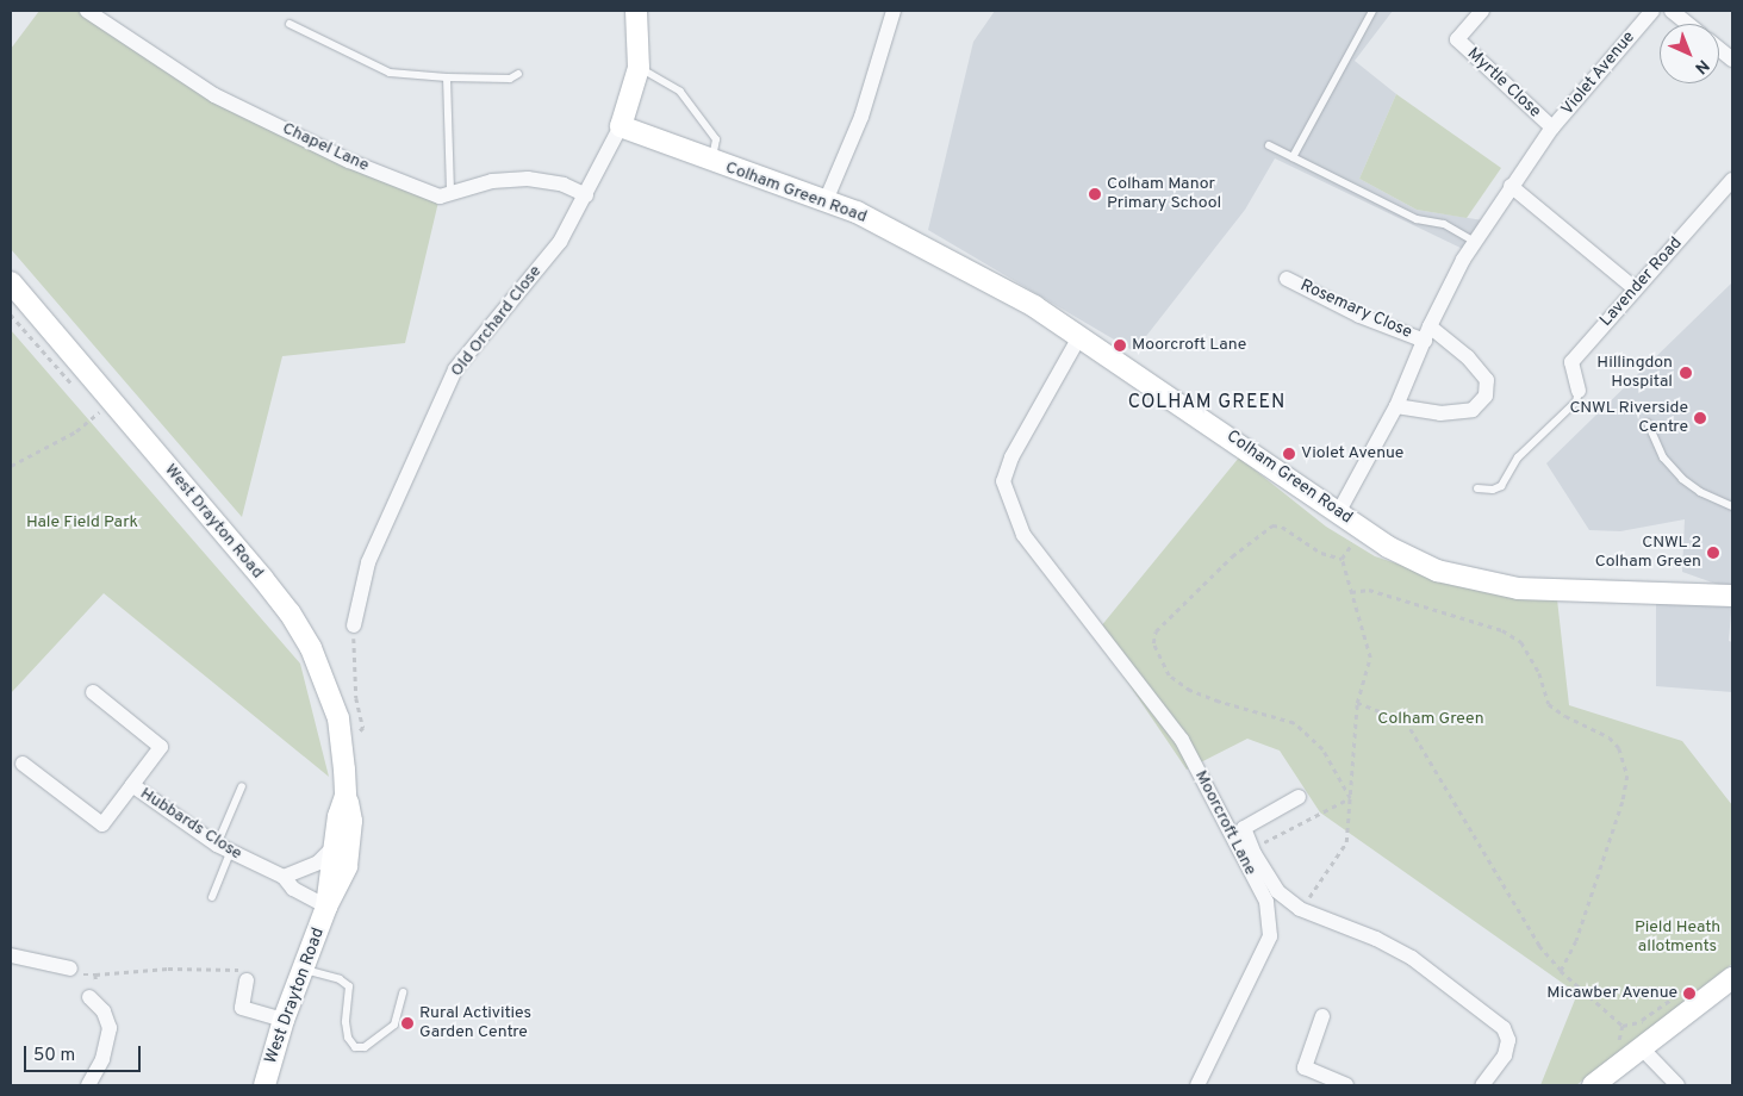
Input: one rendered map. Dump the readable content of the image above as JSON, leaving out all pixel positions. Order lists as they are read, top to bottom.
{
  "streets": {
    "street": [
      "Violet Avenue",
      "Myrtle Close",
      "Chapel Lane",
      "Colham Green Road",
      "Lavender Road",
      "Rosemary Close",
      "Old Orchard Close",
      "West Drayton Road",
      "Moorcroft Lane",
      "Hubbards Close"
    ]
  },
  "crossings": [
    ["Violet Avenue", "Myrtle Close"],
    ["Violet Avenue", "Colham Green Road"],
    ["Violet Avenue", "Rosemary Close"],
    ["Chapel Lane", "Old Orchard Close"],
    ["Colham Green Road", "Old Orchard Close"],
    ["Colham Green Road", "Moorcroft Lane"],
    ["West Drayton Road", "Hubbards Close"]
  ],
  "districts": ["COLHAM GREEN"],
  "parks": ["Hale Field Park", "Colham Green", "Pield Heath allotments"],
  "places": [
    "Colham Manor Primary School",
    "Moorcroft Lane",
    "Hillingdon Hospital",
    "CNWL Riverside Centre",
    "Violet Avenue",
    "CNWL 2 Colham Green",
    "Micawber Avenue",
    "Rural Activities Garden Centre"
  ],
  "scale_bar": "50 m",
  "north": "bottom right"
}
